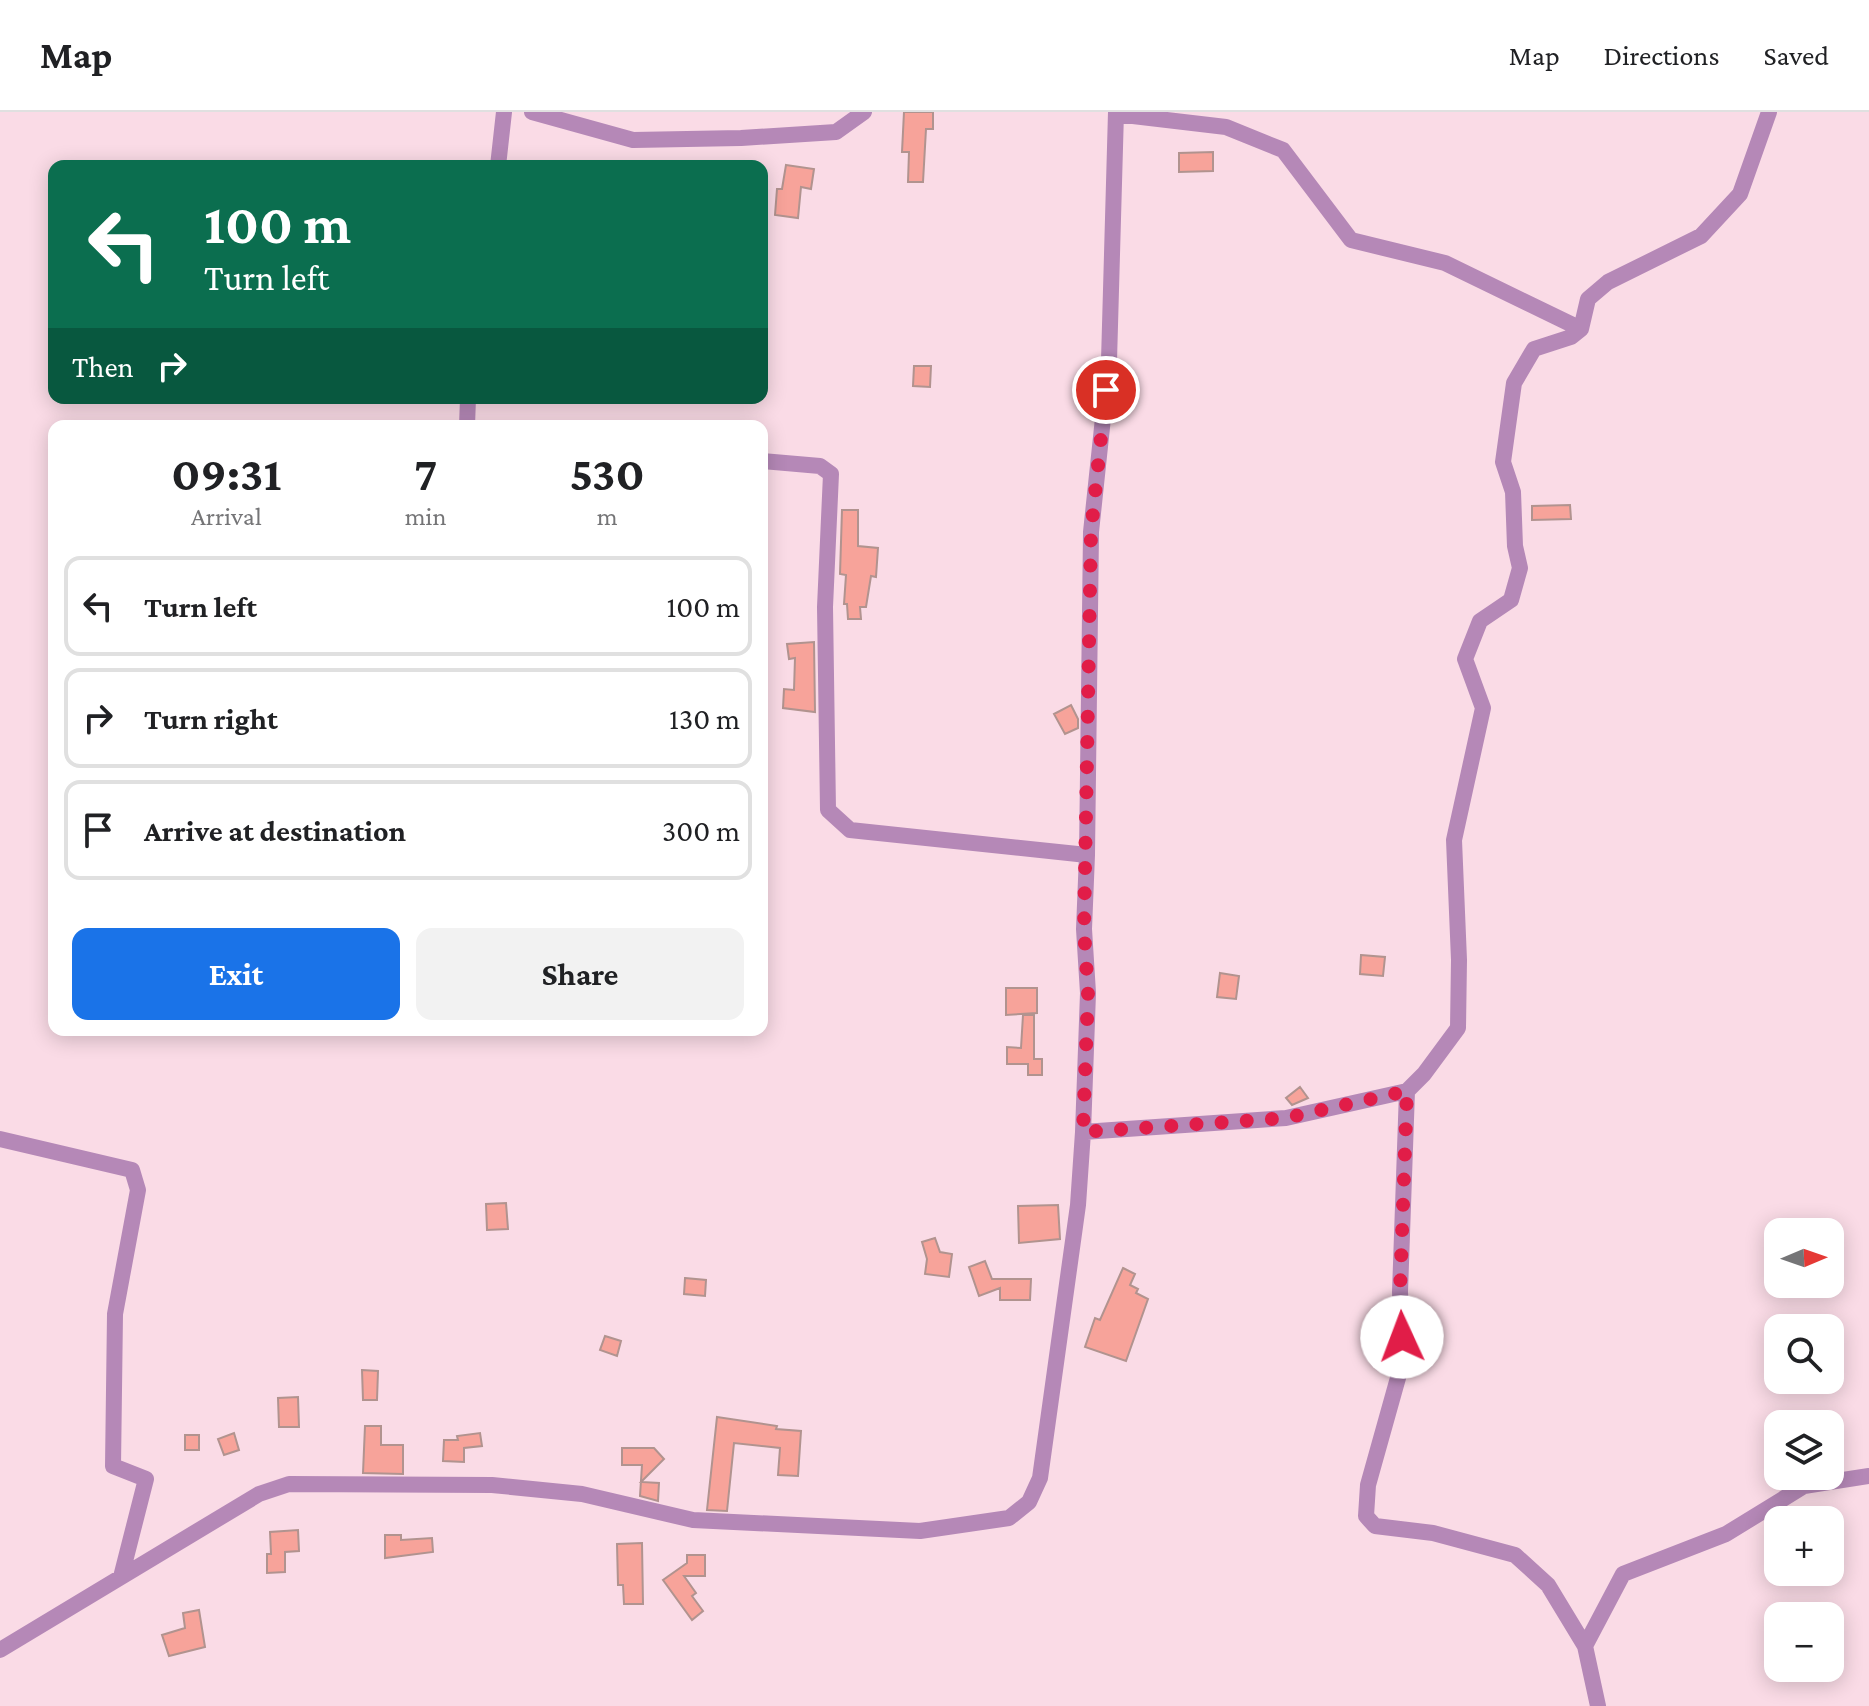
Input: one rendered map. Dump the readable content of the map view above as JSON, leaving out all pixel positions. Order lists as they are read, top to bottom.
{
  "north": "right",
  "page": {
    "header": "Map",
    "nav": ["Map", "Directions", "Saved"],
    "turn": ["100 m", "Turn left"],
    "then": "Then",
    "eta": [
      "09:31",
      "Arrival",
      "7",
      "min",
      "530",
      "m"
    ],
    "list": [
      {
        "name": "Turn left",
        "value": "100 m"
      },
      {
        "name": "Turn right",
        "value": "130 m"
      },
      {
        "name": "Arrive at destination",
        "value": "300 m"
      }
    ],
    "buttons": ["Exit", "Share"],
    "map_buttons": ["+", "−"]
  }
}
